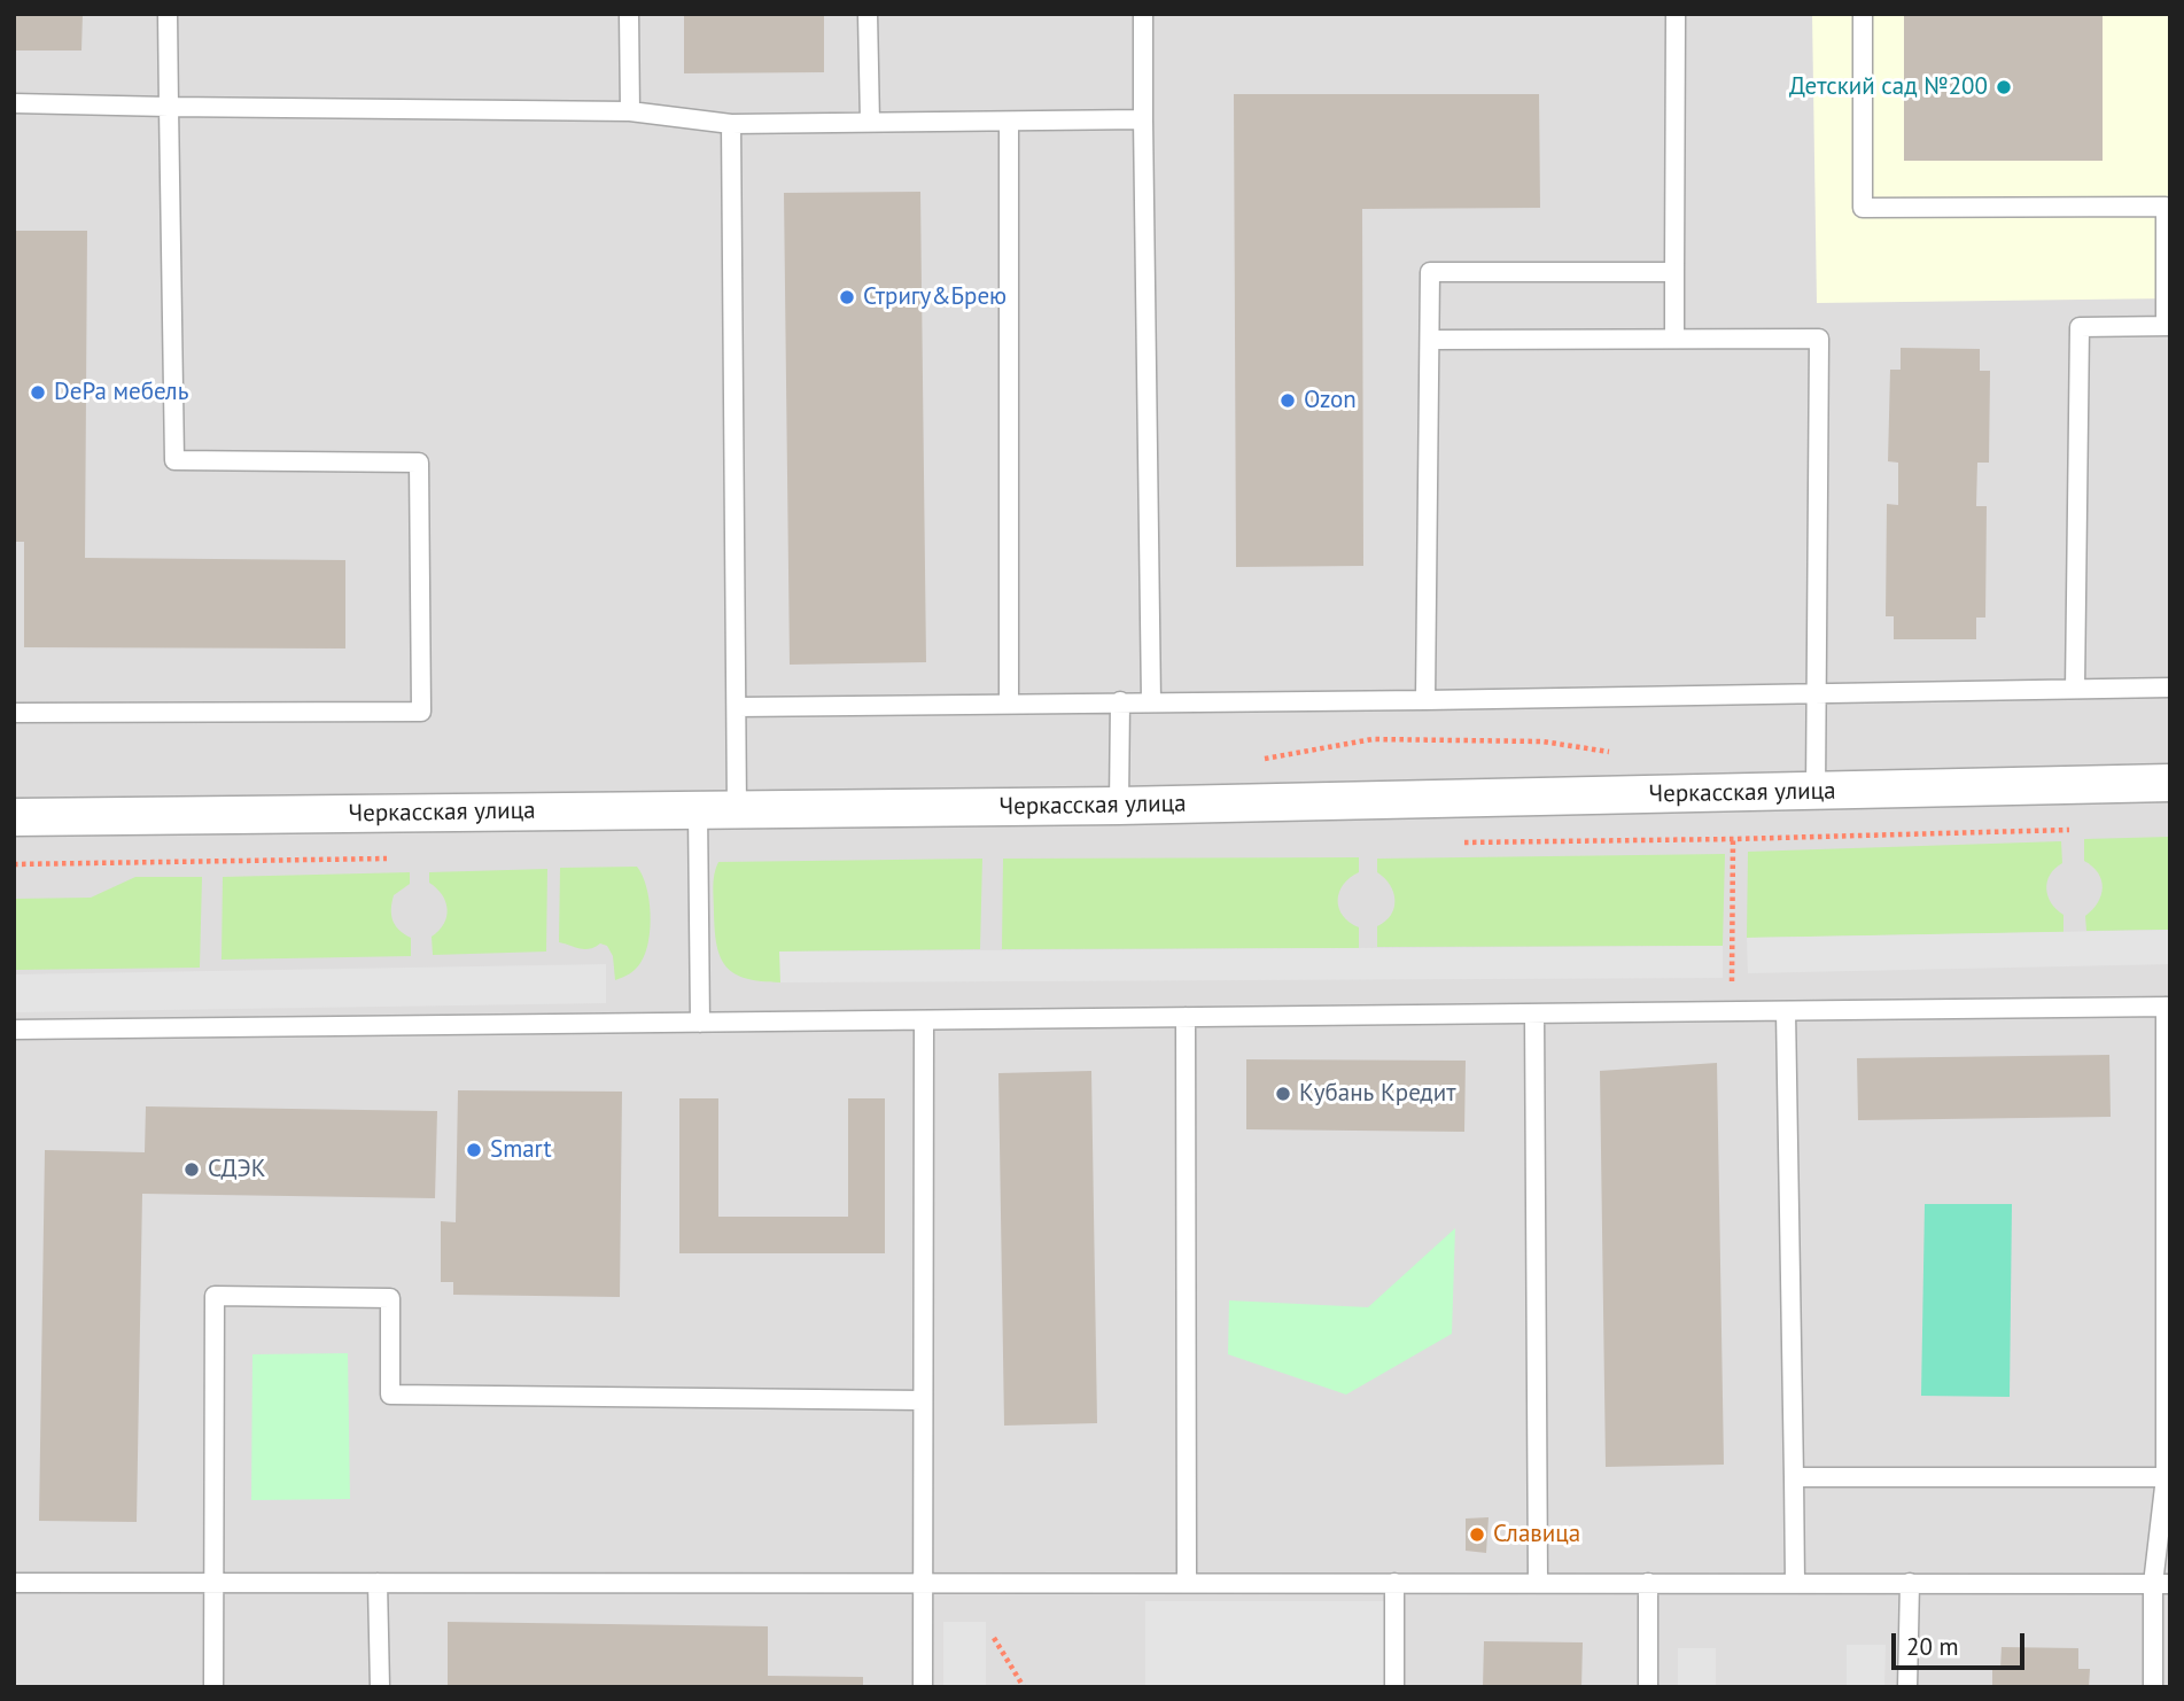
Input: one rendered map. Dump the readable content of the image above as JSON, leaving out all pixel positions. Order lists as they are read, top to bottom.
{
  "streets": {
    "street": ["Черкасская улица"]
  },
  "places": [
    "Детский сад №200",
    "Стригу&Брею",
    "DePa мебель",
    "Ozon",
    "Кубань Кредит",
    "Smart",
    "СДЭК",
    "Славица"
  ],
  "scale_bar": "20 m"
}
